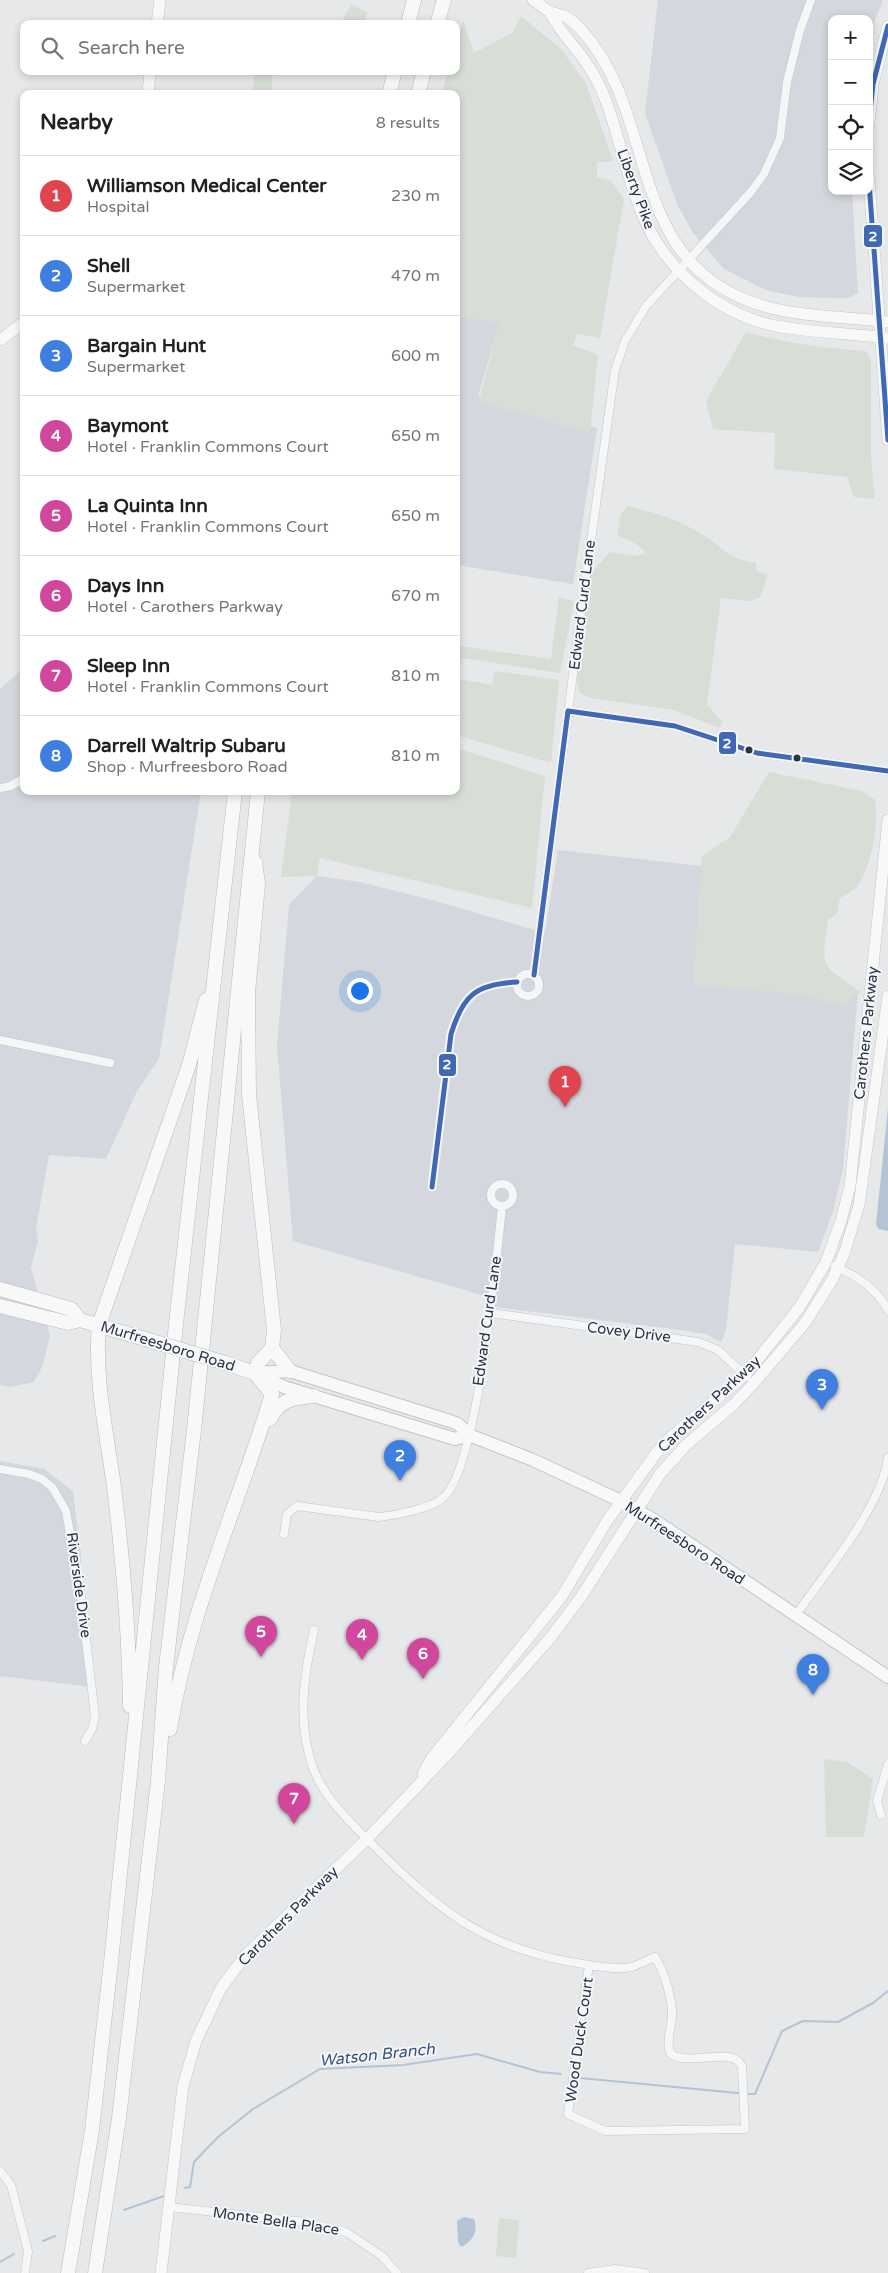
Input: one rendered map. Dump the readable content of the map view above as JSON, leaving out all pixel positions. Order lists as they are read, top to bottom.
{
  "streets": {
    "highway": ["Murfreesboro Road"],
    "main road": ["Liberty Pike", "Carothers Parkway"],
    "street": [
      "Edward Curd Lane",
      "Covey Drive",
      "Riverside Drive",
      "Wood Duck Court",
      "Monte Bella Place"
    ]
  },
  "crossings": [
    ["Liberty Pike", "Edward Curd Lane"],
    ["Edward Curd Lane", "Covey Drive"],
    ["Edward Curd Lane", "Murfreesboro Road"],
    ["Carothers Parkway", "Covey Drive"],
    ["Carothers Parkway", "Murfreesboro Road"],
    ["Carothers Parkway", "Monte Bella Place"]
  ],
  "water": ["Watson Branch"],
  "lines": ["transit line 2"],
  "page": {
    "map_buttons": ["+", "−"],
    "search": "Search here",
    "heading": ["Nearby", "8 results"],
    "list": [
      {
        "mark": "1",
        "name": "Williamson Medical Center",
        "note": "Hospital",
        "value": "230 m"
      },
      {
        "mark": "2",
        "name": "Shell",
        "note": "Supermarket",
        "value": "470 m"
      },
      {
        "mark": "3",
        "name": "Bargain Hunt",
        "note": "Supermarket",
        "value": "600 m"
      },
      {
        "mark": "4",
        "name": "Baymont",
        "note": "Hotel · Franklin Commons Court",
        "value": "650 m"
      },
      {
        "mark": "5",
        "name": "La Quinta Inn",
        "note": "Hotel · Franklin Commons Court",
        "value": "650 m"
      },
      {
        "mark": "6",
        "name": "Days Inn",
        "note": "Hotel · Carothers Parkway",
        "value": "670 m"
      },
      {
        "mark": "7",
        "name": "Sleep Inn",
        "note": "Hotel · Franklin Commons Court",
        "value": "810 m"
      },
      {
        "mark": "8",
        "name": "Darrell Waltrip Subaru",
        "note": "Shop · Murfreesboro Road",
        "value": "810 m"
      }
    ],
    "pins": [
      "1",
      "3",
      "2",
      "5",
      "4",
      "6",
      "8",
      "7"
    ]
  }
}
